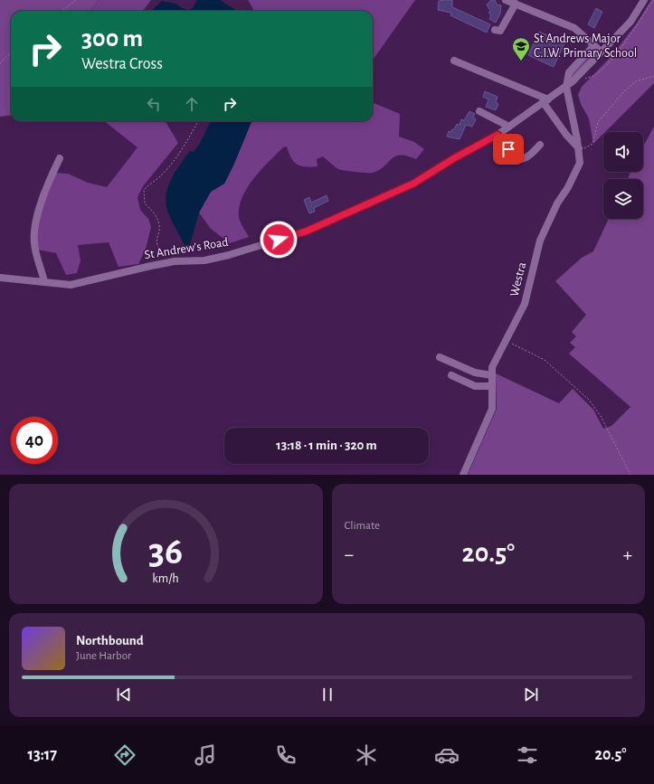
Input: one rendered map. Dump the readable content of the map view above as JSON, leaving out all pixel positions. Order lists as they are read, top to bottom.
{
  "streets": {
    "street": ["St Andrew's Road", "Westra"]
  },
  "crossings": [
    ["St Andrew's Road", "Westra"]
  ],
  "places": {
    "school or university": ["St Andrews Major C.I.W. Primary School"]
  },
  "page": {
    "turn": ["300 m", "Westra Cross"],
    "limit": "40",
    "trip": "13:18 · 1 min · 320 m",
    "tile": "Climate",
    "heat": ["−", "20.5°", "+"],
    "song": ["Northbound", "June Harbor"],
    "tabs": ["13:17", "20.5°"],
    "gauge": ["36", "km/h"]
  }
}
